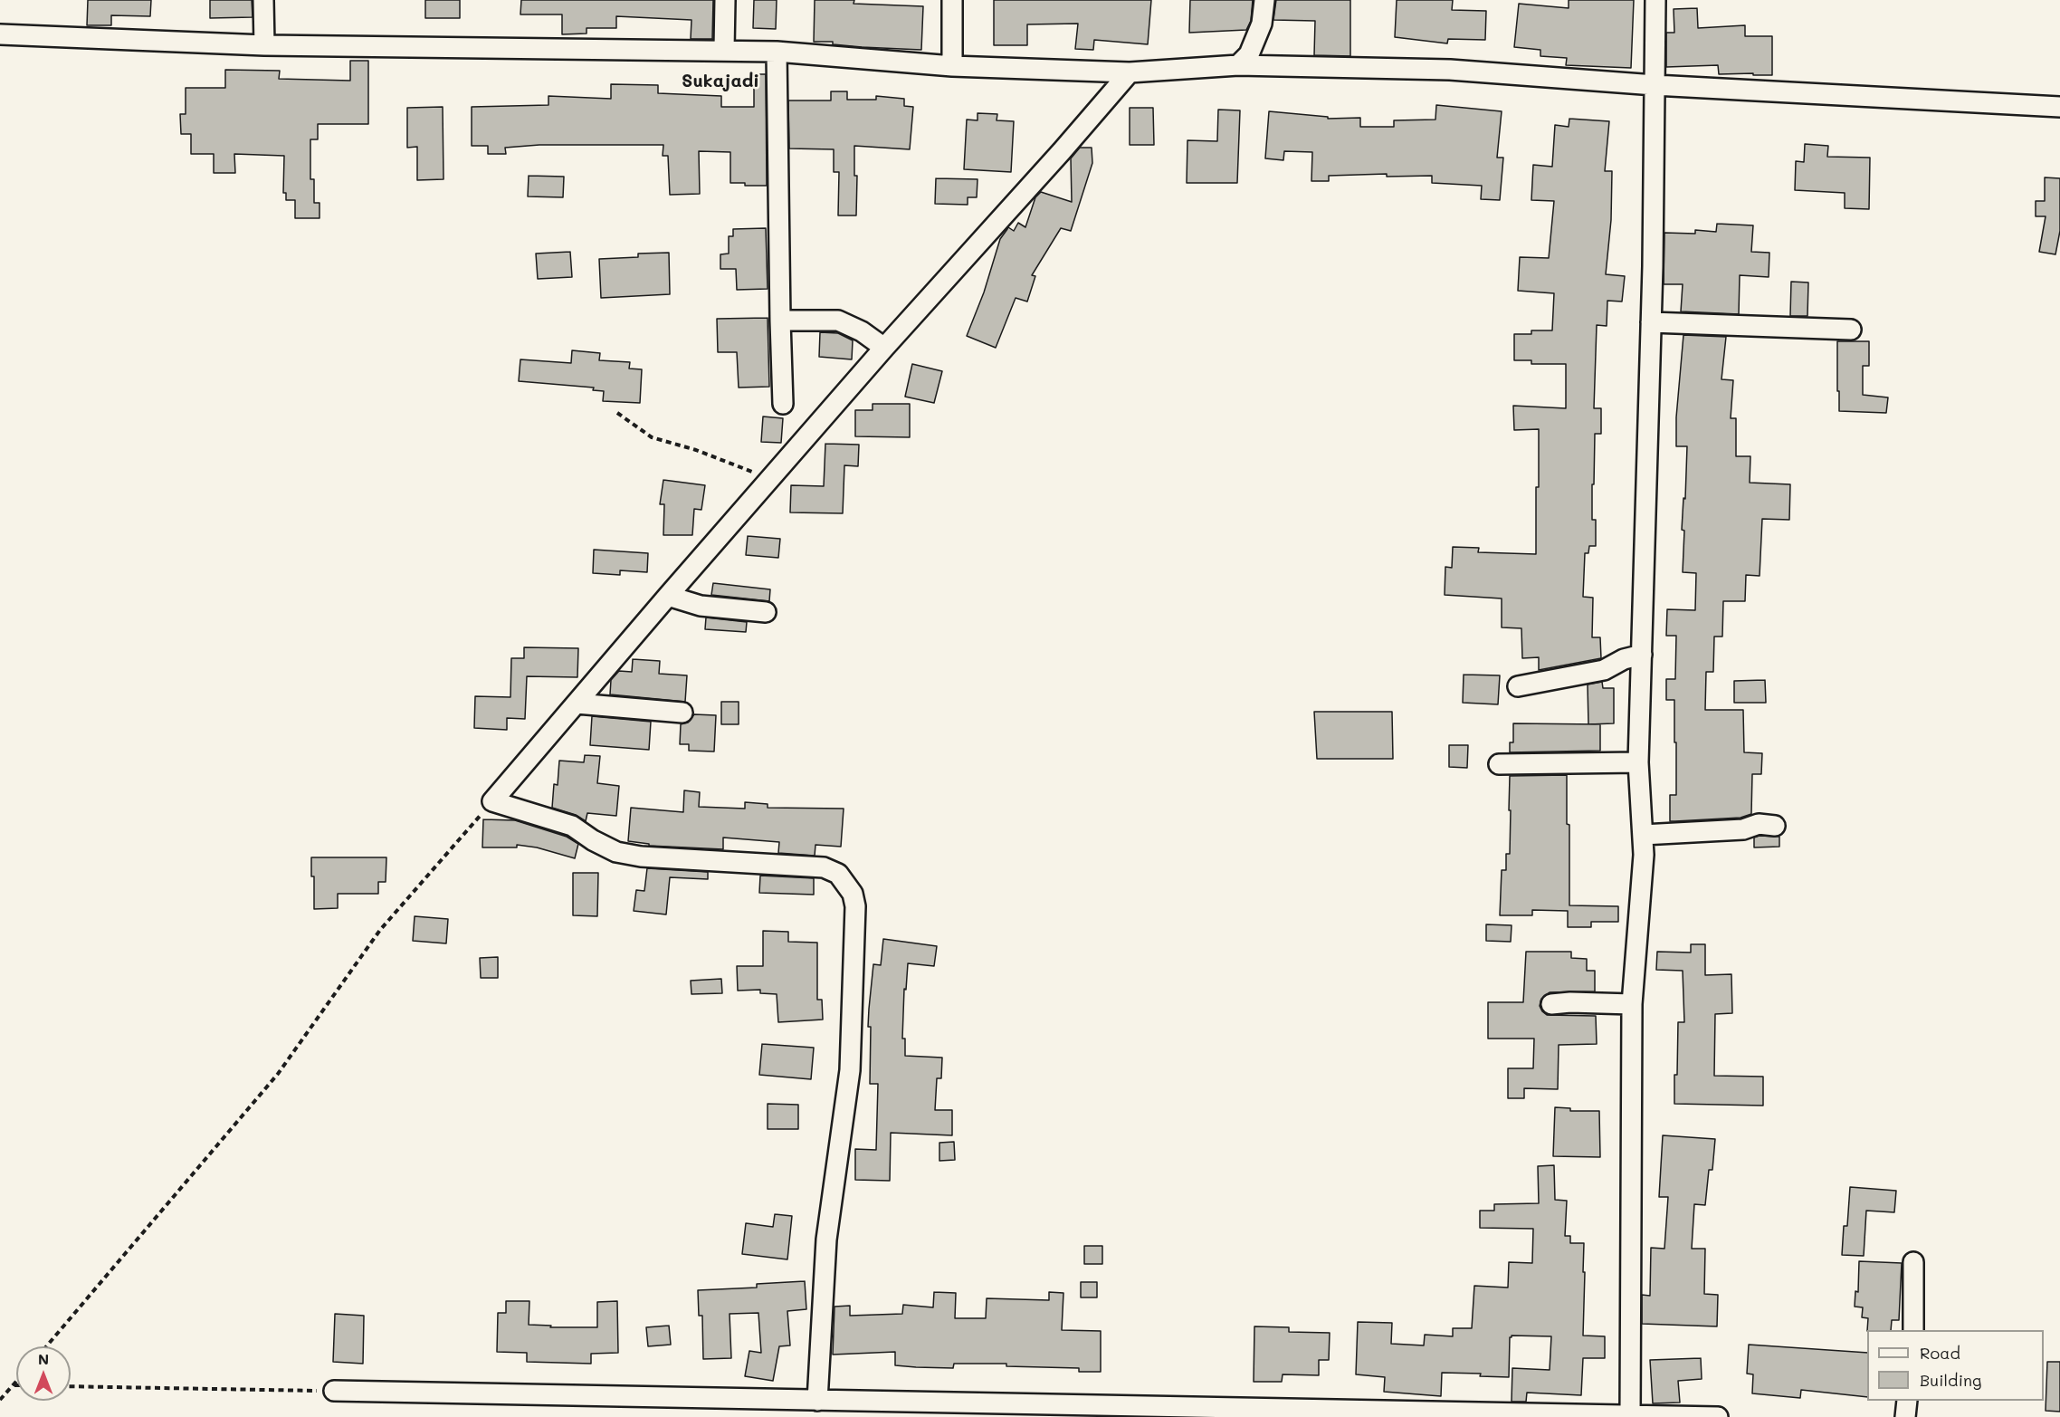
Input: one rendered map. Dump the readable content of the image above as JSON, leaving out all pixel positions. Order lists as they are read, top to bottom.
{
  "districts": ["Sukajadi"],
  "legend": ["Road", "Building"],
  "north": "top"
}
